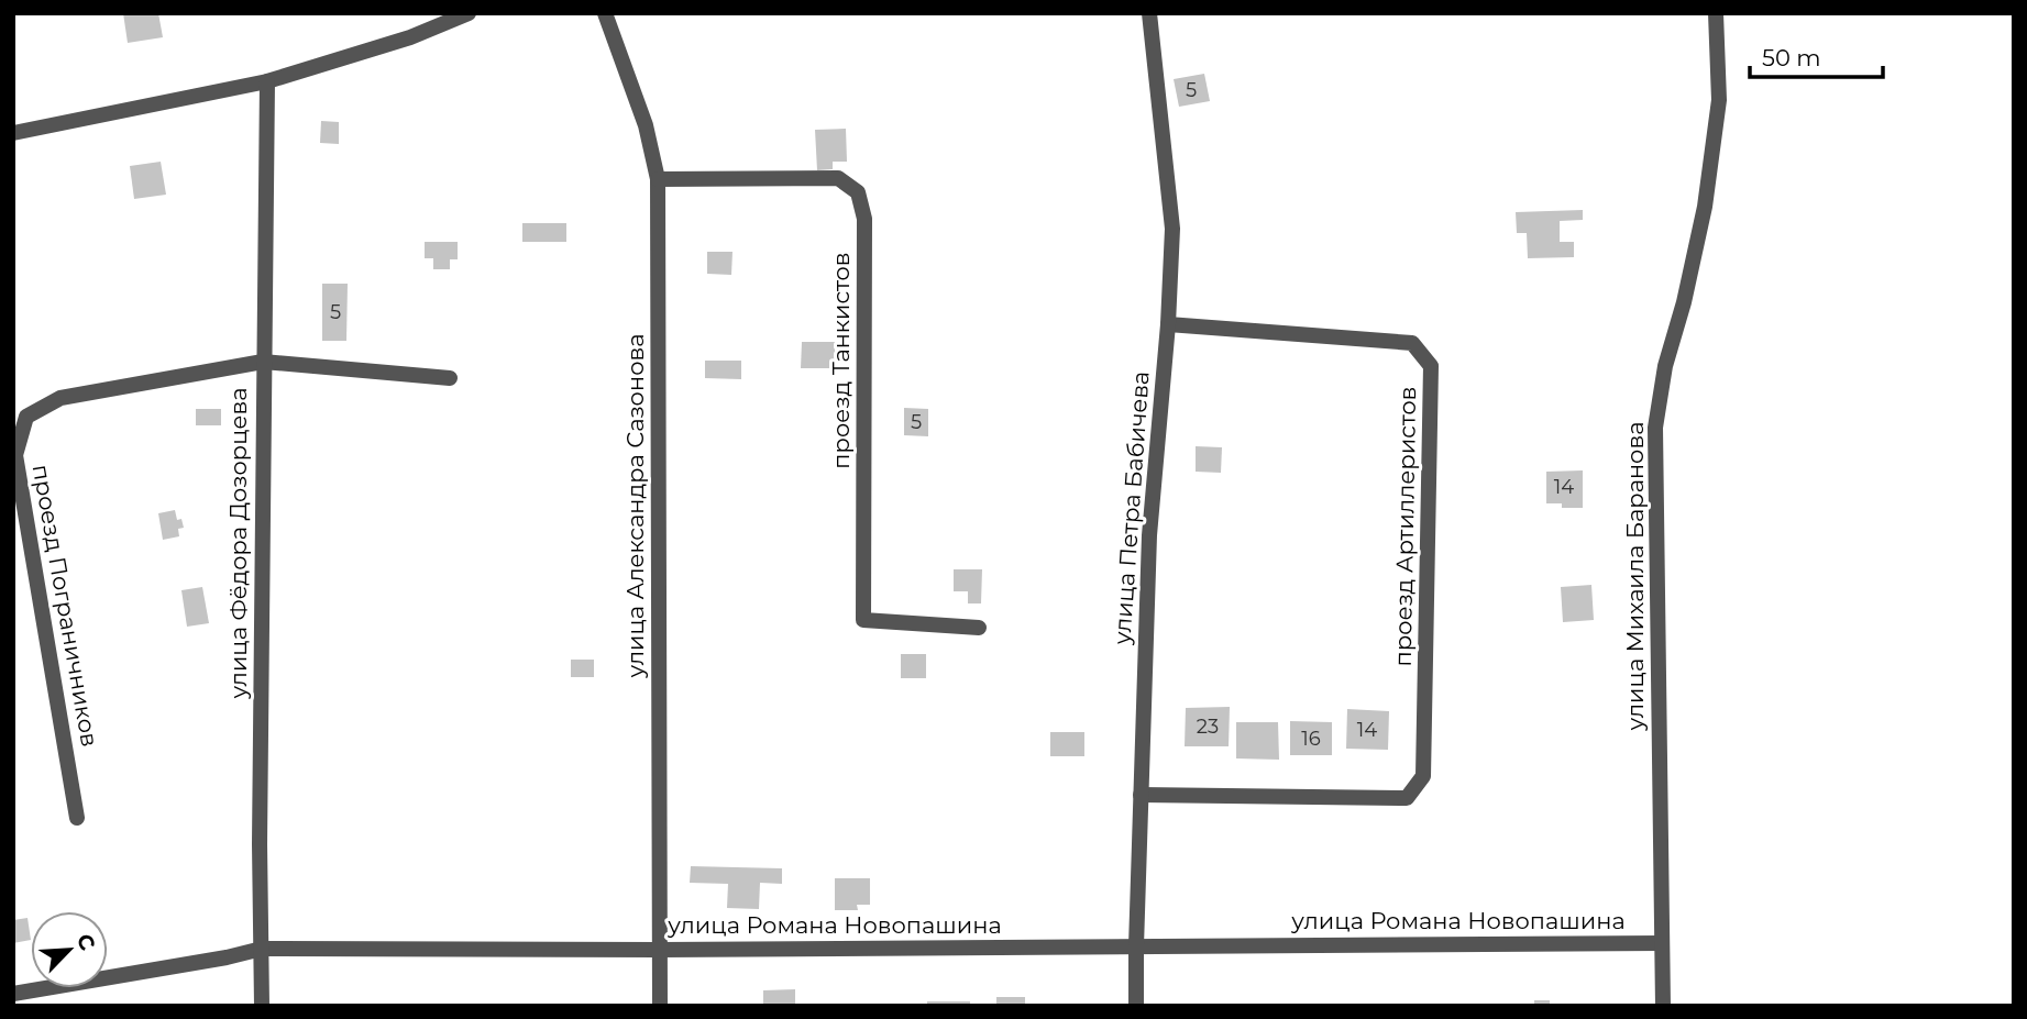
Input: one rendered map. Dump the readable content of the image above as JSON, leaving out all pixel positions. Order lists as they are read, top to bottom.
{
  "streets": {
    "street": [
      "проезд Танкистов",
      "улица Александра Сазонова",
      "улица Петра Бабичева",
      "проезд Артиллеристов",
      "улица Фёдора Дозорцева",
      "улица Михаила Баранова",
      "проезд Пограничников",
      "улица Романа Новопашина"
    ]
  },
  "crossings": [
    ["проезд Танкистов", "улица Александра Сазонова"],
    ["улица Александра Сазонова", "улица Романа Новопашина"],
    ["улица Петра Бабичева", "проезд Артиллеристов"],
    ["улица Петра Бабичева", "улица Романа Новопашина"],
    ["улица Фёдора Дозорцева", "проезд Пограничников"],
    ["улица Фёдора Дозорцева", "улица Романа Новопашина"],
    ["улица Михаила Баранова", "улица Романа Новопашина"]
  ],
  "house_numbers": [
    "5",
    "5",
    "5",
    "14",
    "23",
    "14",
    "16"
  ],
  "scale_bar": "50 m",
  "north": "top right"
}
